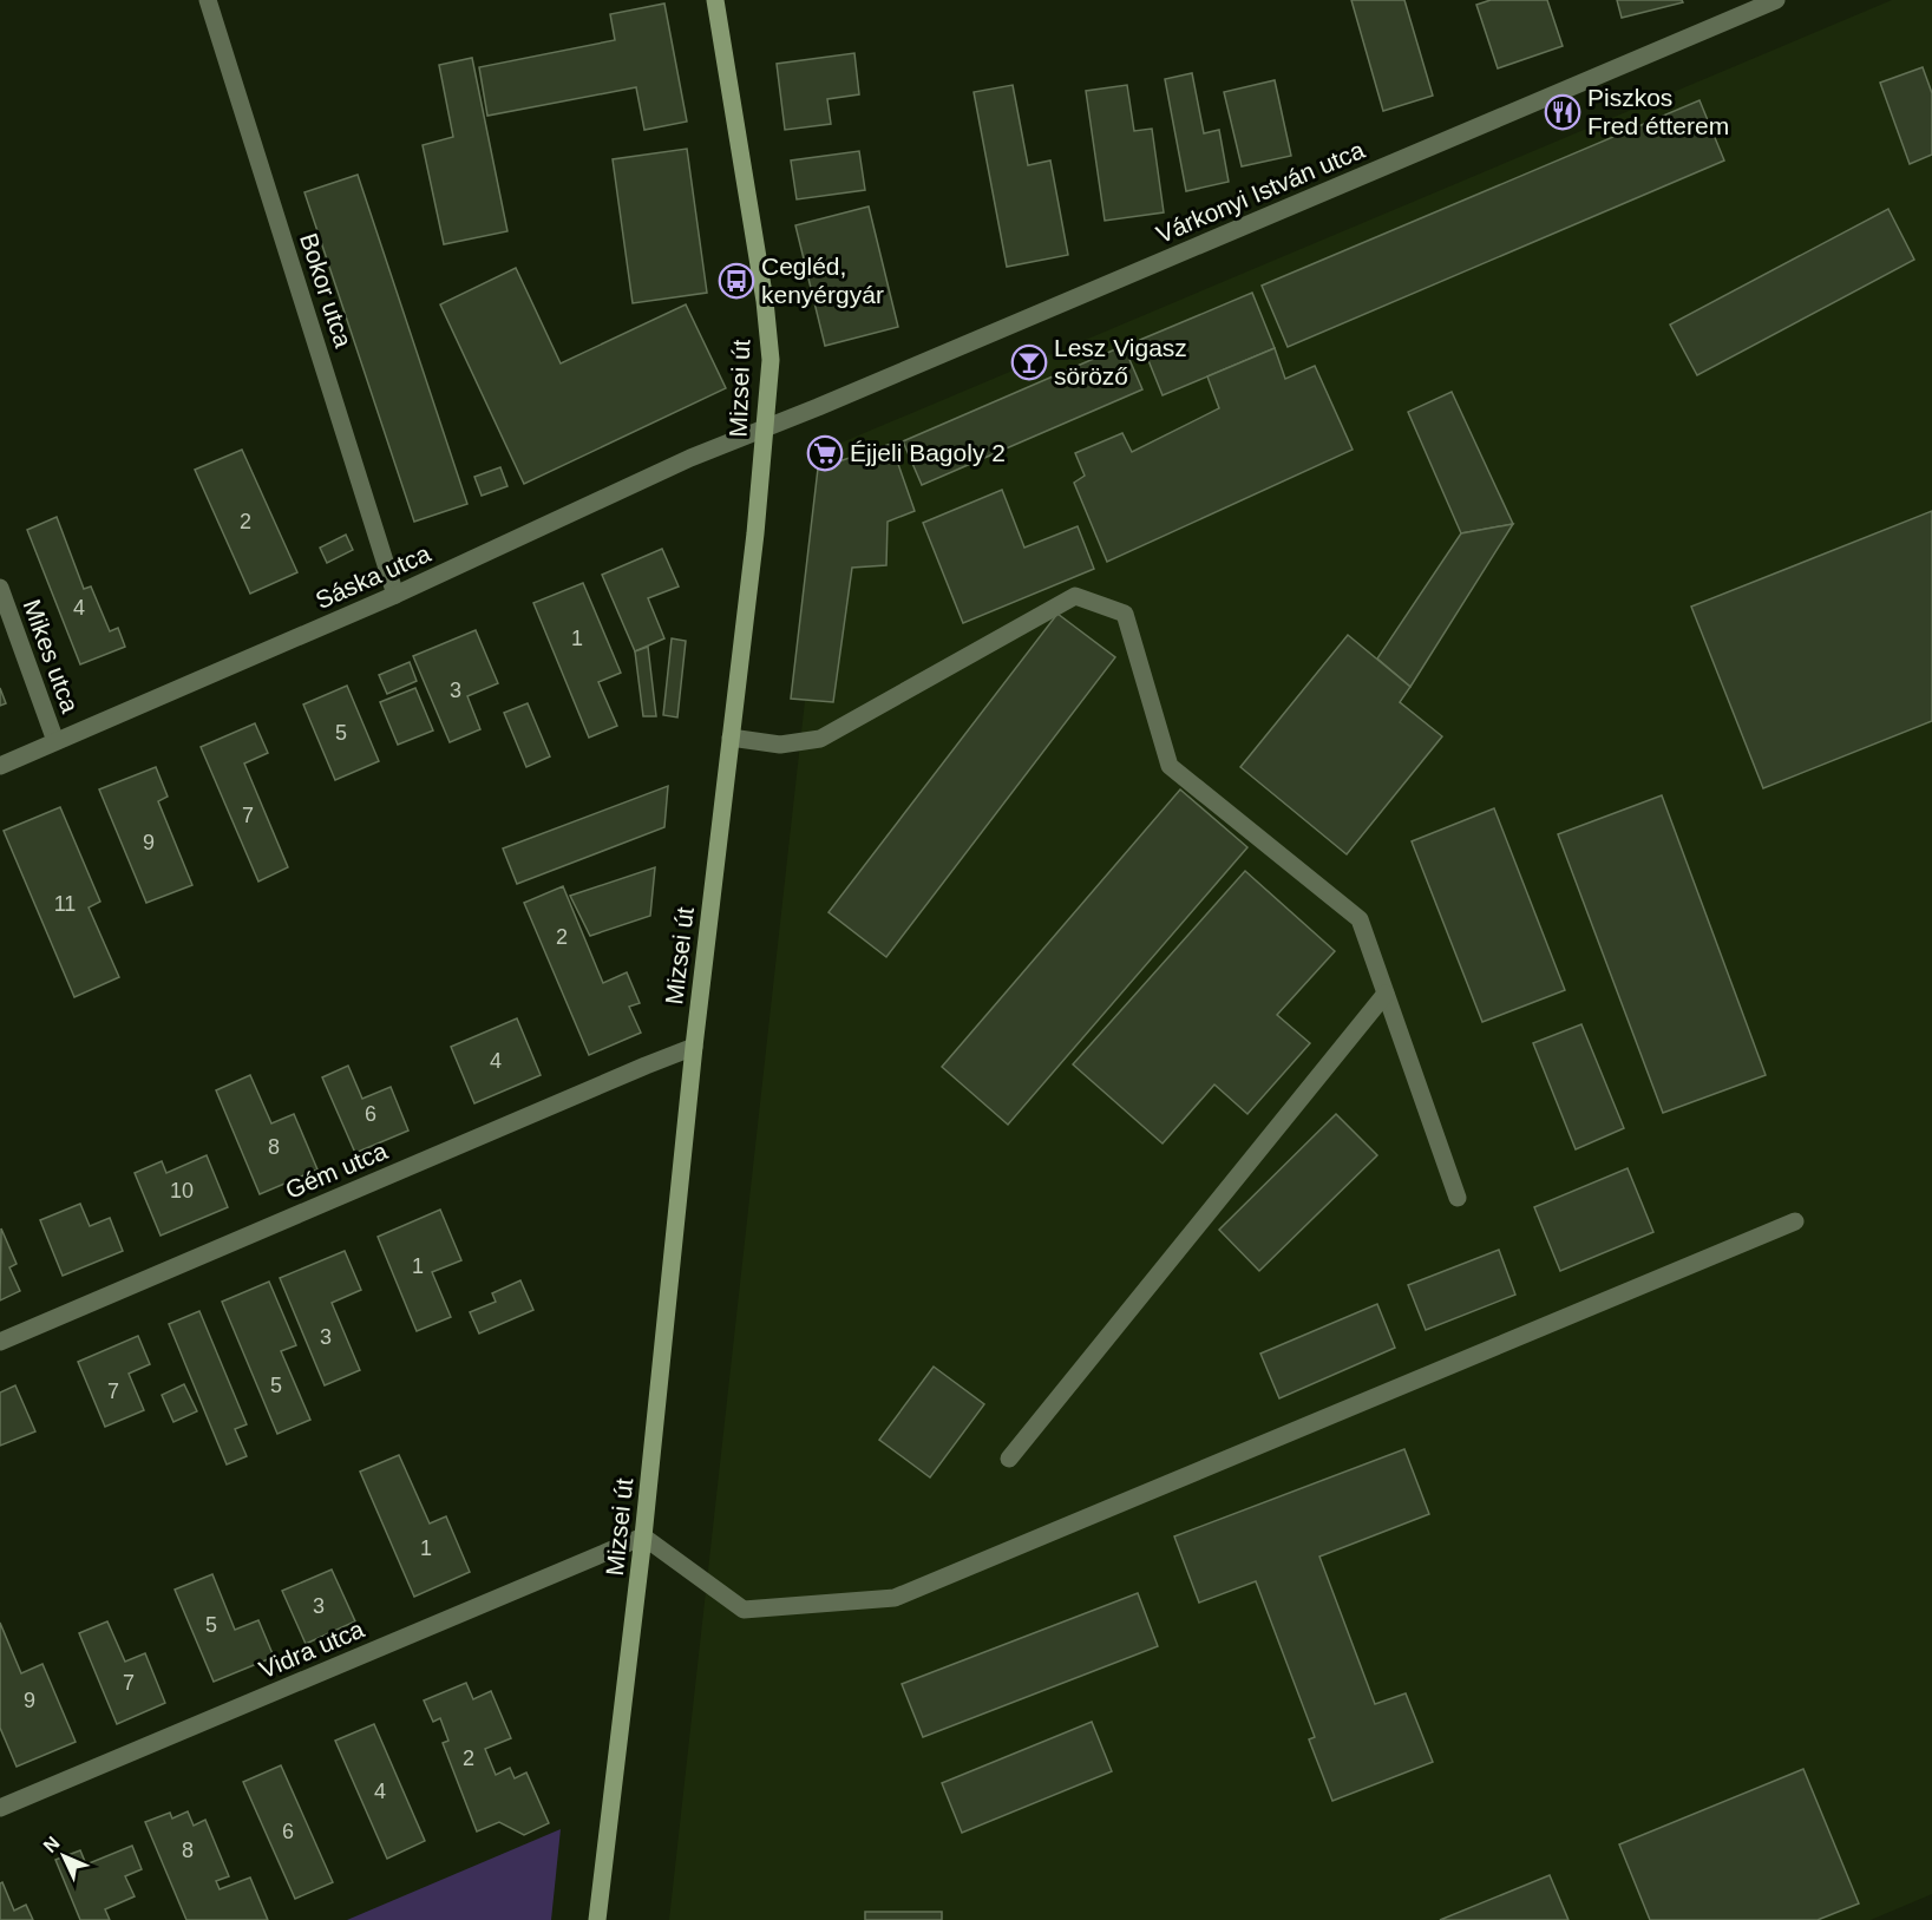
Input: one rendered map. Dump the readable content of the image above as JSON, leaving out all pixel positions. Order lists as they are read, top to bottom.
{
  "streets": {
    "main road": ["Mizsei út"],
    "street": [
      "Várkonyi István utca",
      "Bokor utca",
      "Sáska utca",
      "Mikes utca",
      "Gém utca",
      "Vidra utca"
    ]
  },
  "crossings": [
    ["Várkonyi István utca", "Mizsei út"],
    ["Várkonyi István utca", "Sáska utca"],
    ["Bokor utca", "Sáska utca"],
    ["Mizsei út", "Sáska utca"],
    ["Mizsei út", "Gém utca"],
    ["Mizsei út", "Vidra utca"],
    ["Sáska utca", "Mikes utca"]
  ],
  "places": {
    "restaurant": ["Piszkos Fred étterem"],
    "bus stop": ["Cegléd, kenyérgyár"],
    "bar": ["Lesz Vigasz söröző"],
    "supermarket": ["Éjjeli Bagoly 2"]
  },
  "house_numbers": [
    "2",
    "4",
    "1",
    "3",
    "5",
    "7",
    "9",
    "11",
    "2",
    "4",
    "6",
    "8",
    "10",
    "1",
    "3",
    "5",
    "7",
    "1",
    "3",
    "5",
    "7",
    "9",
    "2",
    "4",
    "6",
    "8"
  ],
  "north": "top left"
}
